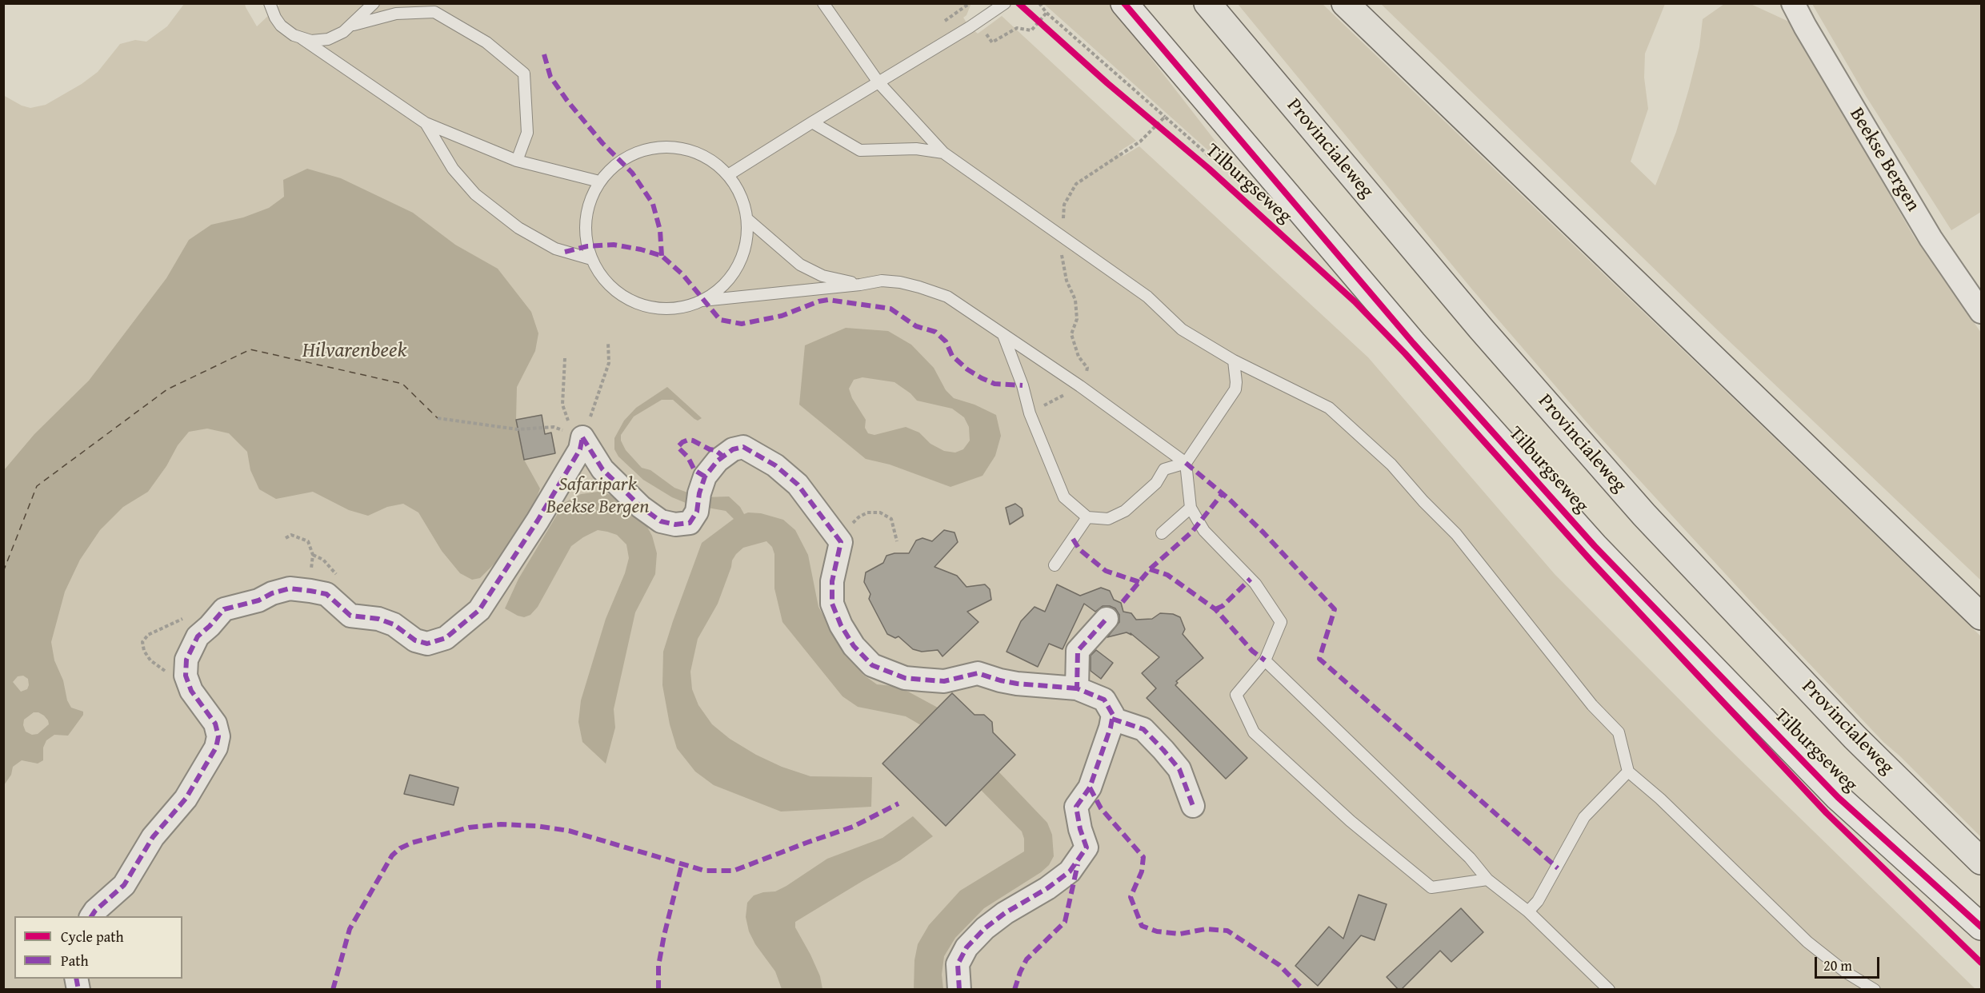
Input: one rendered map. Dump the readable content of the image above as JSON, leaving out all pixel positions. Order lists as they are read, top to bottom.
{
  "streets": {
    "highway": ["Provincialeweg"],
    "street": ["Beekse Bergen", "Tilburgseweg"]
  },
  "water": ["Hilvarenbeek"],
  "parks": ["Safaripark Beekse Bergen"],
  "legend": ["Cycle path", "Path"],
  "scale_bar": "20 m"
}
